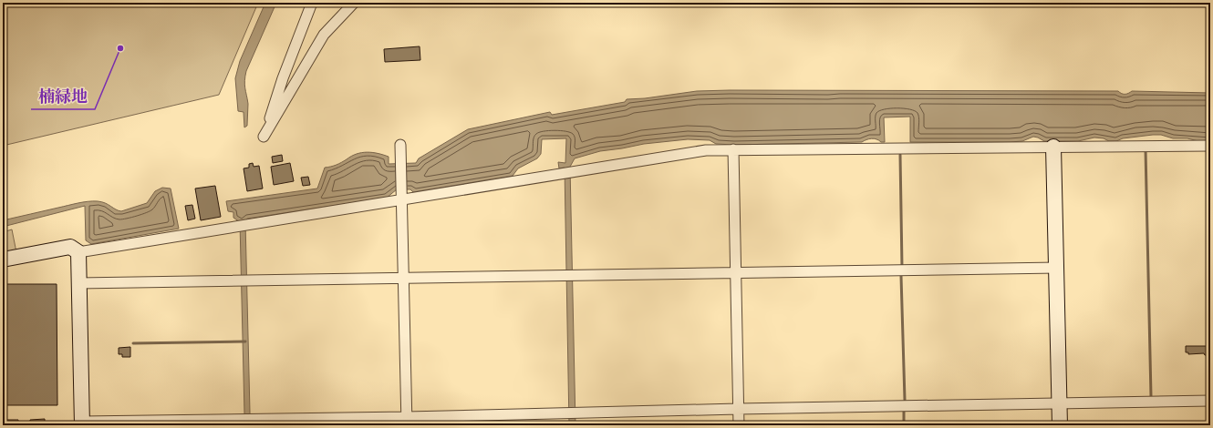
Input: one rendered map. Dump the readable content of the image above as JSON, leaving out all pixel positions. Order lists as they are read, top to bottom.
{
  "places": ["楠緑地"]
}
